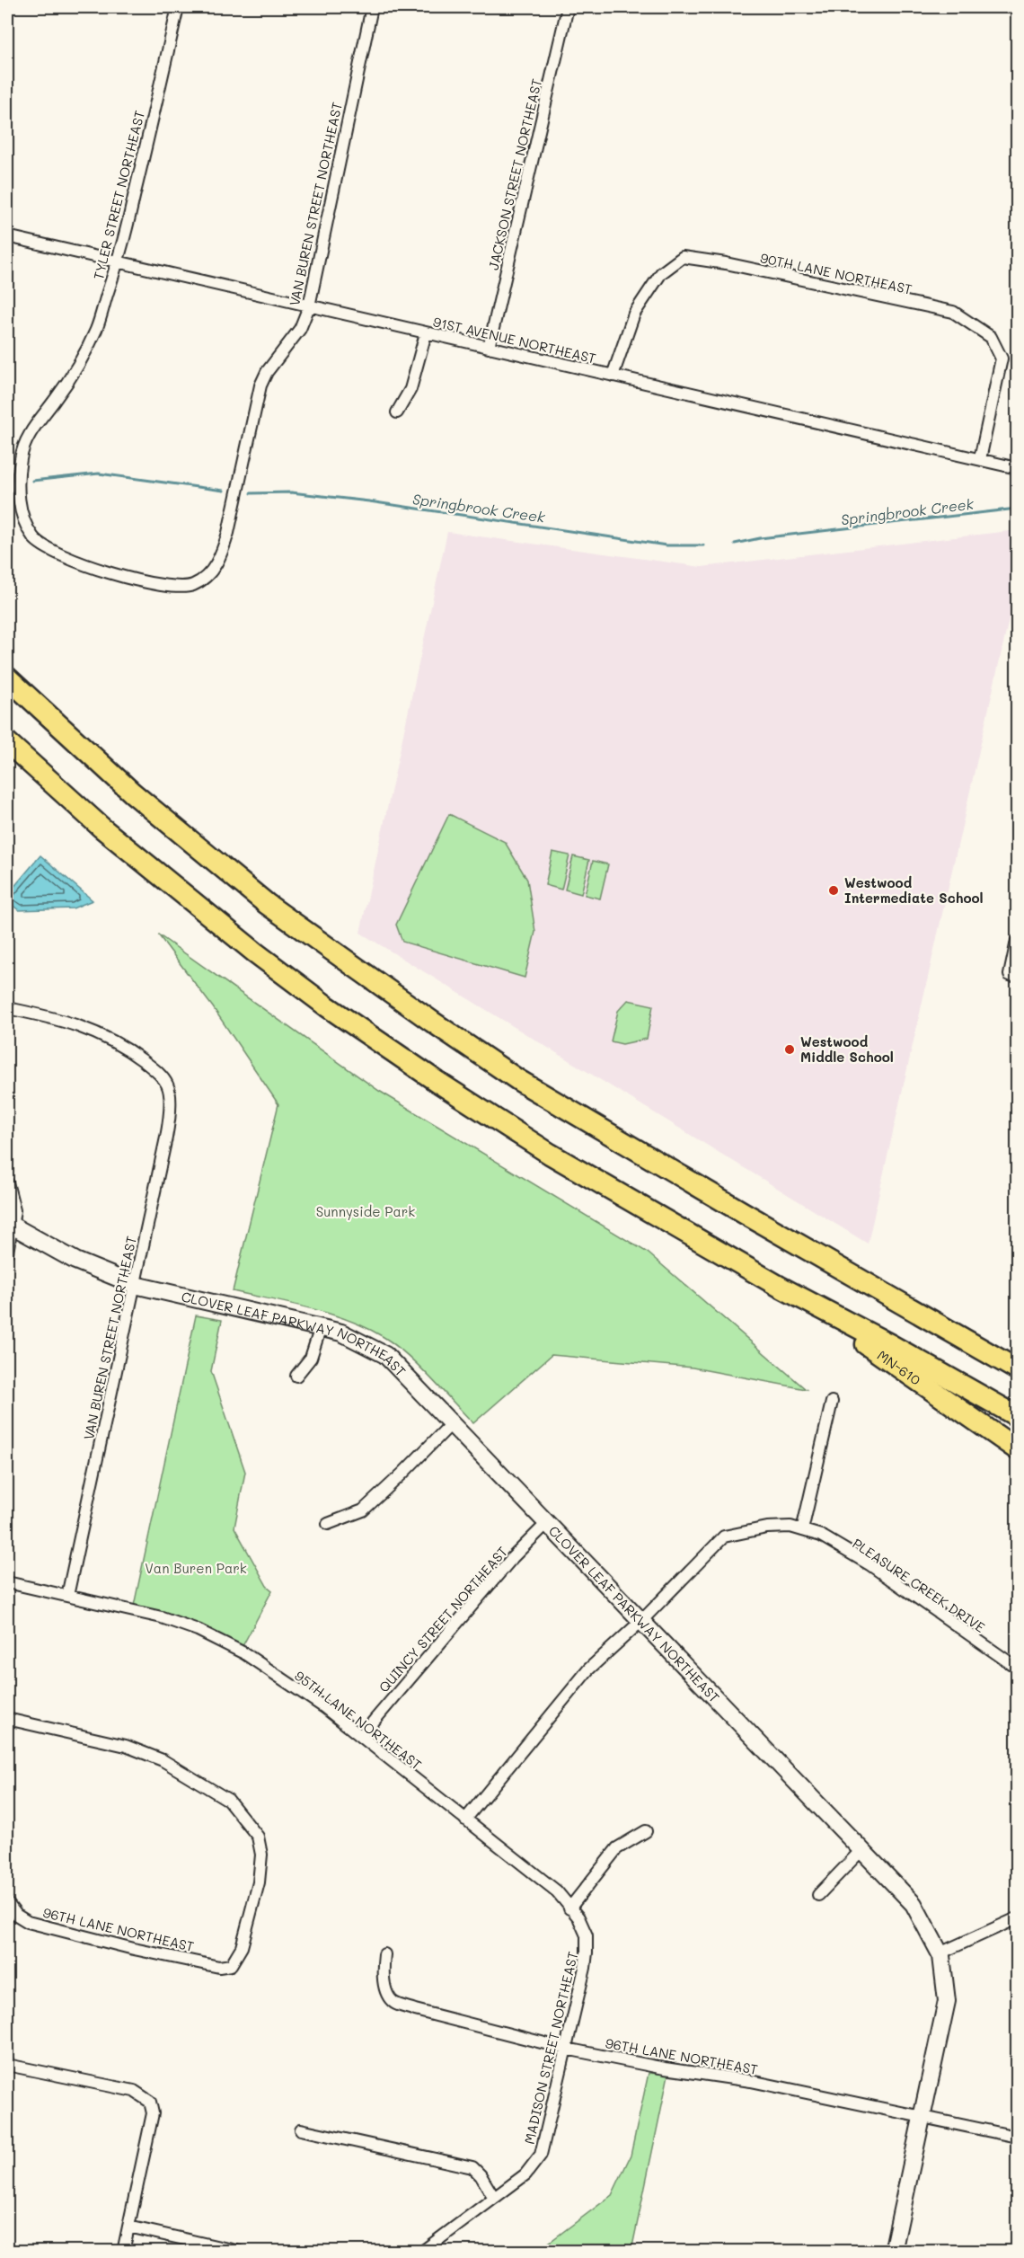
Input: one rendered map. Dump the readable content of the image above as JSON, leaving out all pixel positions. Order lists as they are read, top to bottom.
{
  "streets": {
    "highway": ["MN-610"],
    "street": [
      "JACKSON STREET NORTHEAST",
      "TYLER STREET NORTHEAST",
      "VAN BUREN STREET NORTHEAST",
      "90TH LANE NORTHEAST",
      "91ST AVENUE NORTHEAST",
      "CLOVER LEAF PARKWAY NORTHEAST",
      "PLEASURE CREEK DRIVE",
      "QUINCY STREET NORTHEAST",
      "95TH LANE NORTHEAST",
      "96TH LANE NORTHEAST",
      "MADISON STREET NORTHEAST"
    ]
  },
  "crossings": [
    ["JACKSON STREET NORTHEAST", "91ST AVENUE NORTHEAST"],
    ["TYLER STREET NORTHEAST", "VAN BUREN STREET NORTHEAST"],
    ["TYLER STREET NORTHEAST", "91ST AVENUE NORTHEAST"],
    ["VAN BUREN STREET NORTHEAST", "91ST AVENUE NORTHEAST"],
    ["VAN BUREN STREET NORTHEAST", "CLOVER LEAF PARKWAY NORTHEAST"],
    ["VAN BUREN STREET NORTHEAST", "95TH LANE NORTHEAST"],
    ["90TH LANE NORTHEAST", "91ST AVENUE NORTHEAST"],
    ["CLOVER LEAF PARKWAY NORTHEAST", "PLEASURE CREEK DRIVE"],
    ["CLOVER LEAF PARKWAY NORTHEAST", "QUINCY STREET NORTHEAST"],
    ["CLOVER LEAF PARKWAY NORTHEAST", "96TH LANE NORTHEAST"],
    ["PLEASURE CREEK DRIVE", "95TH LANE NORTHEAST"],
    ["QUINCY STREET NORTHEAST", "95TH LANE NORTHEAST"],
    ["95TH LANE NORTHEAST", "MADISON STREET NORTHEAST"],
    ["96TH LANE NORTHEAST", "MADISON STREET NORTHEAST"]
  ],
  "water": ["Springbrook Creek"],
  "parks": ["Sunnyside Park", "Van Buren Park"],
  "places": ["Westwood Intermediate School", "Westwood Middle School"]
}
